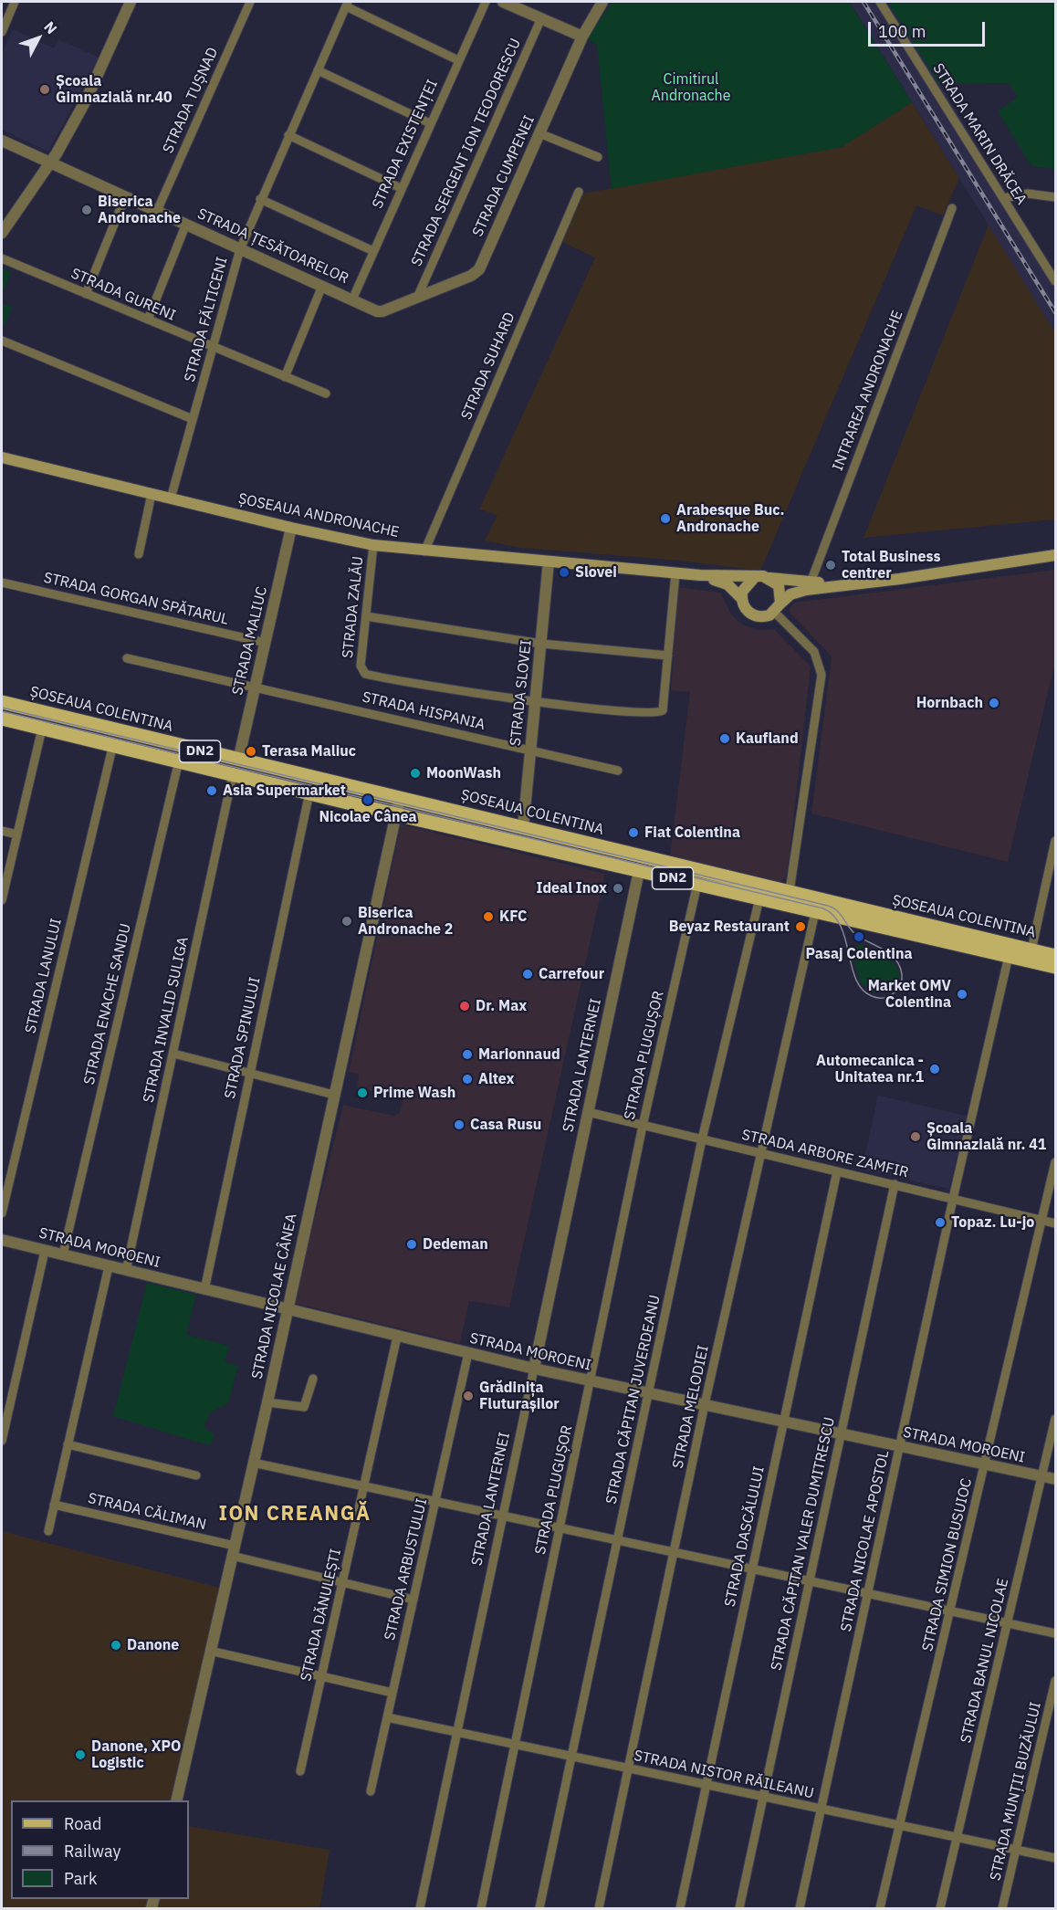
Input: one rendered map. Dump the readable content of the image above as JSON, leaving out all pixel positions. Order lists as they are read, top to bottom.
{
  "streets": {
    "main road": ["ȘOSEAUA ANDRONACHE", "ȘOSEAUA COLENTINA", "DN2"],
    "street": [
      "STRADA TUȘNAD",
      "STRADA MARIN DRĂCEA",
      "STRADA EXISTENȚEI",
      "STRADA SERGENT ION TEODORESCU",
      "STRADA CUMPENEI",
      "STRADA ȚESĂTOARELOR",
      "STRADA GURENI",
      "STRADA FĂLTICENI",
      "STRADA SUHARD",
      "INTRAREA ANDRONACHE",
      "STRADA GORGAN SPĂTARUL",
      "STRADA ZALĂU",
      "STRADA MALIUC",
      "STRADA SLOVEI",
      "STRADA HISPANIA",
      "STRADA LANULUI",
      "STRADA ENACHE SANDU",
      "STRADA INVALID SULIGA",
      "STRADA SPINULUI",
      "STRADA PLUGUȘOR",
      "STRADA LANTERNEI",
      "STRADA ARBORE ZAMFIR",
      "STRADA MOROENI",
      "STRADA NICOLAE CÂNEA",
      "STRADA CĂPITAN JUVERDEANU",
      "STRADA MELODIEI",
      "STRADA CĂLIMAN",
      "STRADA DASCĂLULUI",
      "STRADA NICOLAE APOSTOL",
      "STRADA CĂPITAN VALER DUMITRESCU",
      "STRADA SIMION BUSUIOC",
      "STRADA ARBUSTULUI",
      "STRADA DĂNULEȘTI",
      "STRADA BANUL NICOLAE",
      "STRADA NISTOR RĂILEANU",
      "STRADA MUNȚII BUZĂULUI"
    ]
  },
  "crossings": [
    ["STRADA TUȘNAD", "STRADA ȚESĂTOARELOR"],
    ["STRADA EXISTENȚEI", "STRADA ȚESĂTOARELOR"],
    ["STRADA SERGENT ION TEODORESCU", "STRADA CUMPENEI"],
    ["STRADA CUMPENEI", "STRADA ȚESĂTOARELOR"],
    ["STRADA ȚESĂTOARELOR", "STRADA FĂLTICENI"],
    ["STRADA GURENI", "STRADA FĂLTICENI"],
    ["STRADA FĂLTICENI", "ȘOSEAUA ANDRONACHE"],
    ["STRADA SUHARD", "ȘOSEAUA ANDRONACHE"],
    ["ȘOSEAUA ANDRONACHE", "STRADA ZALĂU"],
    ["ȘOSEAUA ANDRONACHE", "STRADA MALIUC"],
    ["ȘOSEAUA ANDRONACHE", "STRADA SLOVEI"],
    ["STRADA GORGAN SPĂTARUL", "STRADA MALIUC"],
    ["STRADA ZALĂU", "STRADA SLOVEI"],
    ["STRADA MALIUC", "ȘOSEAUA COLENTINA"],
    ["STRADA MALIUC", "STRADA HISPANIA"],
    ["STRADA MALIUC", "STRADA INVALID SULIGA"],
    ["STRADA SLOVEI", "ȘOSEAUA COLENTINA"],
    ["STRADA SLOVEI", "STRADA HISPANIA"],
    ["ȘOSEAUA COLENTINA", "STRADA LANULUI"],
    ["ȘOSEAUA COLENTINA", "STRADA ENACHE SANDU"],
    ["ȘOSEAUA COLENTINA", "STRADA INVALID SULIGA"],
    ["ȘOSEAUA COLENTINA", "STRADA SPINULUI"],
    ["ȘOSEAUA COLENTINA", "STRADA PLUGUȘOR"],
    ["ȘOSEAUA COLENTINA", "STRADA LANTERNEI"],
    ["ȘOSEAUA COLENTINA", "STRADA NICOLAE CÂNEA"],
    ["ȘOSEAUA COLENTINA", "STRADA CĂPITAN JUVERDEANU"],
    ["ȘOSEAUA COLENTINA", "STRADA MELODIEI"],
    ["ȘOSEAUA COLENTINA", "STRADA NICOLAE APOSTOL"],
    ["STRADA ENACHE SANDU", "STRADA MOROENI"],
    ["STRADA INVALID SULIGA", "STRADA MOROENI"],
    ["STRADA SPINULUI", "STRADA MOROENI"],
    ["STRADA PLUGUȘOR", "STRADA ARBORE ZAMFIR"],
    ["STRADA PLUGUȘOR", "STRADA MOROENI"],
    ["STRADA PLUGUȘOR", "STRADA NISTOR RĂILEANU"],
    ["STRADA LANTERNEI", "STRADA ARBORE ZAMFIR"],
    ["STRADA LANTERNEI", "STRADA MOROENI"],
    ["STRADA LANTERNEI", "STRADA NISTOR RĂILEANU"],
    ["STRADA ARBORE ZAMFIR", "STRADA CĂPITAN JUVERDEANU"],
    ["STRADA ARBORE ZAMFIR", "STRADA MELODIEI"],
    ["STRADA ARBORE ZAMFIR", "STRADA DASCĂLULUI"],
    ["STRADA ARBORE ZAMFIR", "STRADA NICOLAE APOSTOL"],
    ["STRADA ARBORE ZAMFIR", "STRADA CĂPITAN VALER DUMITRESCU"],
    ["STRADA ARBORE ZAMFIR", "STRADA SIMION BUSUIOC"],
    ["STRADA MOROENI", "STRADA NICOLAE CÂNEA"],
    ["STRADA MOROENI", "STRADA CĂPITAN JUVERDEANU"],
    ["STRADA MOROENI", "STRADA MELODIEI"],
    ["STRADA MOROENI", "STRADA DASCĂLULUI"],
    ["STRADA MOROENI", "STRADA NICOLAE APOSTOL"],
    ["STRADA MOROENI", "STRADA CĂPITAN VALER DUMITRESCU"],
    ["STRADA MOROENI", "STRADA SIMION BUSUIOC"],
    ["STRADA MOROENI", "STRADA ARBUSTULUI"],
    ["STRADA MOROENI", "STRADA DĂNULEȘTI"],
    ["STRADA MOROENI", "STRADA BANUL NICOLAE"],
    ["STRADA NICOLAE CÂNEA", "STRADA CĂLIMAN"],
    ["STRADA CĂPITAN JUVERDEANU", "STRADA NISTOR RĂILEANU"],
    ["STRADA MELODIEI", "STRADA NISTOR RĂILEANU"],
    ["STRADA CĂLIMAN", "STRADA ARBUSTULUI"],
    ["STRADA CĂLIMAN", "STRADA DĂNULEȘTI"],
    ["STRADA DASCĂLULUI", "STRADA NISTOR RĂILEANU"],
    ["STRADA NICOLAE APOSTOL", "STRADA NISTOR RĂILEANU"],
    ["STRADA CĂPITAN VALER DUMITRESCU", "STRADA NISTOR RĂILEANU"],
    ["STRADA SIMION BUSUIOC", "STRADA NISTOR RĂILEANU"],
    ["STRADA ARBUSTULUI", "STRADA NISTOR RĂILEANU"],
    ["STRADA BANUL NICOLAE", "STRADA NISTOR RĂILEANU"],
    ["STRADA NISTOR RĂILEANU", "STRADA MUNȚII BUZĂULUI"]
  ],
  "districts": ["ION CREANGĂ"],
  "parks": ["Cimitirul Andronache"],
  "places": [
    "Școala Gimnazială nr.40",
    "Biserica Andronache",
    "Arabesque Buc. Andronache",
    "Total Business centrer",
    "Slovei",
    "Hornbach",
    "Kaufland",
    "Terasa Maliuc",
    "MoonWash",
    "Asia Supermarket",
    "Nicolae Cânea",
    "Fiat Colentina",
    "Ideal Inox",
    "KFC",
    "Biserica Andronache 2",
    "Beyaz Restaurant",
    "Pasaj Colentina",
    "Carrefour",
    "Market OMV Colentina",
    "Dr. Max",
    "Marionnaud",
    "Automecanica - Unitatea nr.1",
    "Altex",
    "Prime Wash",
    "Casa Rusu",
    "Școala Gimnazială nr. 41",
    "Topaz. Lu-jo",
    "Dedeman",
    "Grădinița Fluturașilor",
    "Danone",
    "Danone, XPO Logistic"
  ],
  "legend": ["Road", "Railway", "Park"],
  "scale_bar": "100 m",
  "north": "top right"
}
